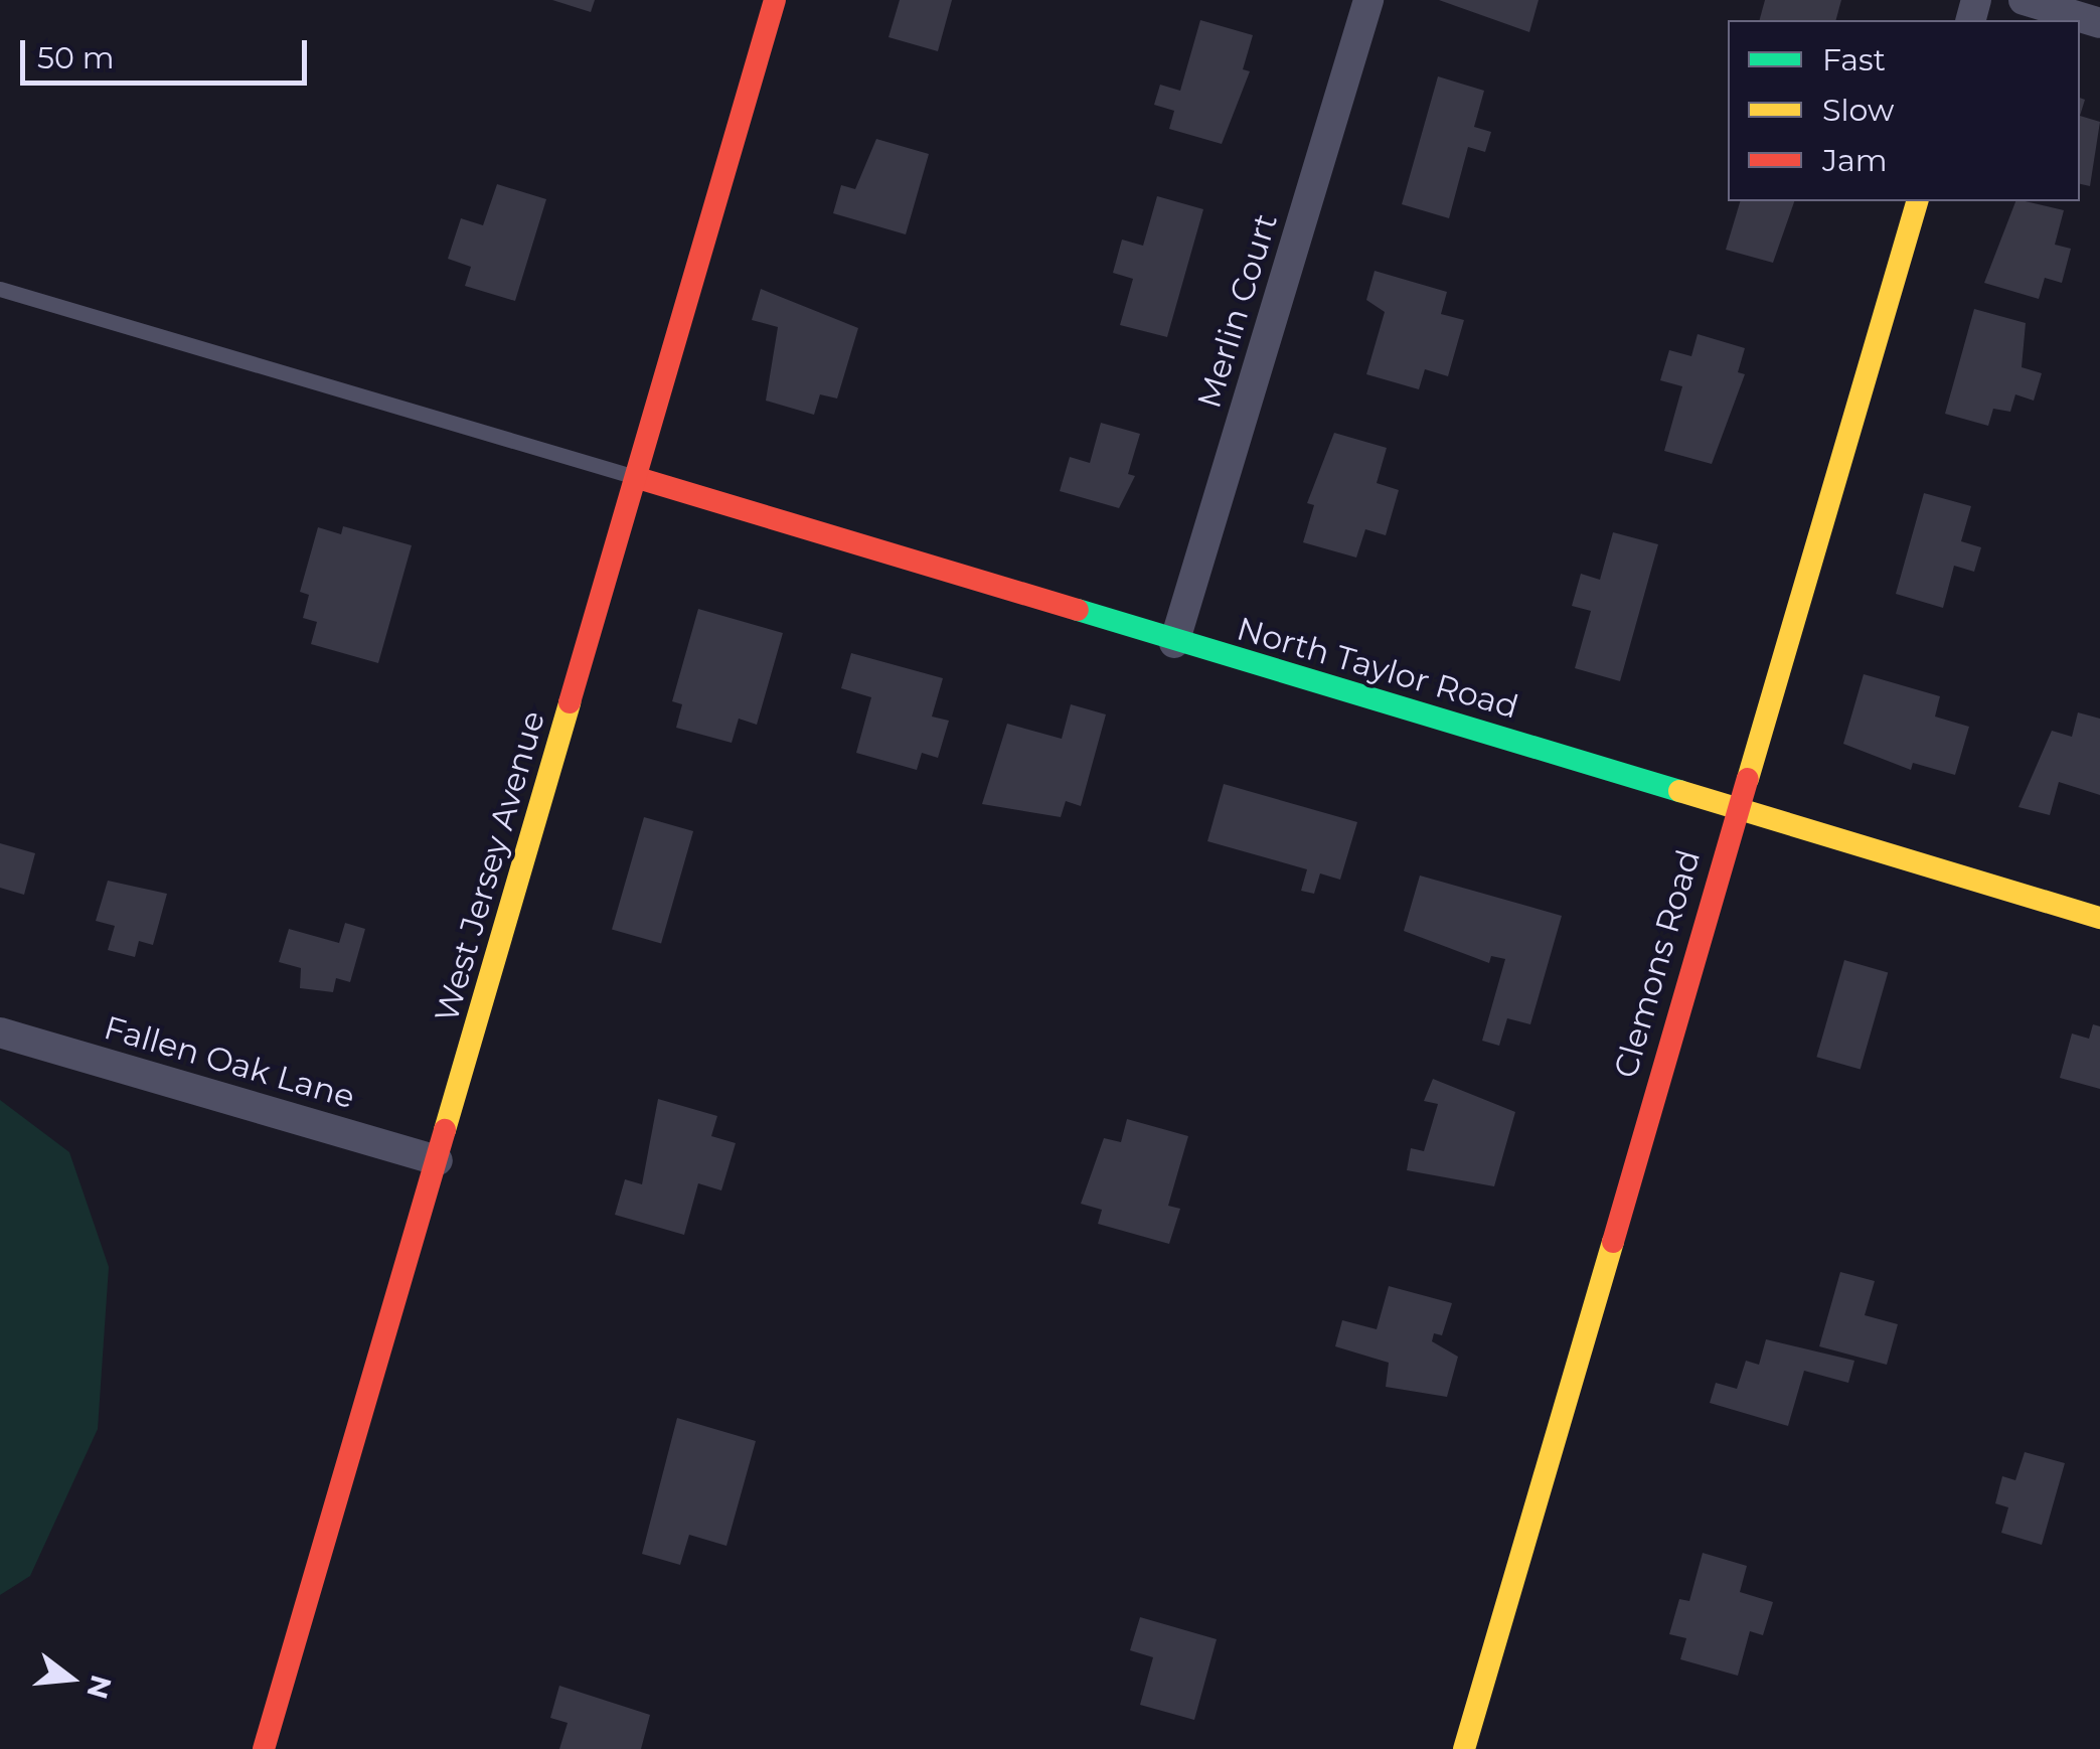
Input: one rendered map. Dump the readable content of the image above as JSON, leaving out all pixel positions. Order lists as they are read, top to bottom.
{
  "streets": {
    "street": [
      "Merlin Court",
      "North Taylor Road",
      "West Jersey Avenue",
      "Clemons Road",
      "Fallen Oak Lane"
    ]
  },
  "crossings": [
    ["Merlin Court", "North Taylor Road"],
    ["North Taylor Road", "West Jersey Avenue"],
    ["North Taylor Road", "Clemons Road"],
    ["West Jersey Avenue", "Fallen Oak Lane"]
  ],
  "legend": ["Fast", "Slow", "Jam"],
  "scale_bar": "50 m",
  "north": "right"
}
